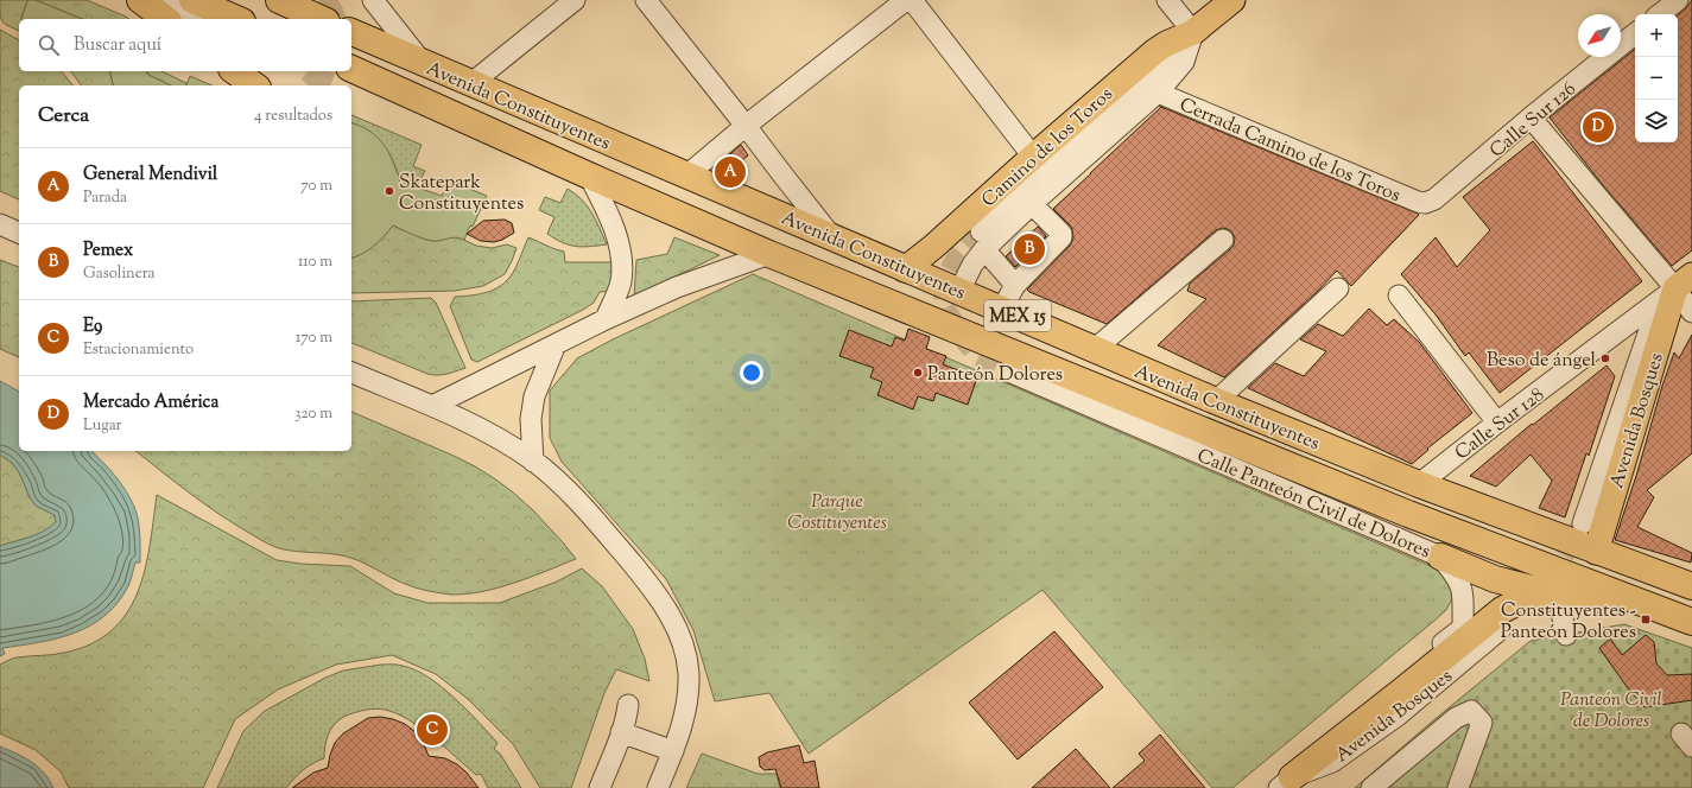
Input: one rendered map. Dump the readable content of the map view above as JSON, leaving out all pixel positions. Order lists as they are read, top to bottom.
{
  "streets": {
    "highway": ["Avenida Constituyentes", "MEX 15"],
    "main road": ["Camino de los Toros", "Avenida Bosques"],
    "street": [
      "Calle Sur 126",
      "Cerrada Camino de los Toros",
      "Calle Sur 128",
      "Calle Panteón Civil de Dolores"
    ]
  },
  "crossings": [
    ["Avenida Constituyentes", "Camino de los Toros"],
    ["Avenida Constituyentes", "Avenida Bosques"],
    ["Avenida Constituyentes", "Calle Sur 128"],
    ["Calle Sur 126", "Cerrada Camino de los Toros"],
    ["Avenida Bosques", "Calle Sur 128"]
  ],
  "parks": ["Parque Costituyentes", "Panteón Civil de Dolores"],
  "places": {
    "other": ["Skatepark Constituyentes", "Beso de ángel", "Panteón Dolores"],
    "transit": ["Constituyentes - Panteón Dolores"]
  },
  "north": "bottom left",
  "page": {
    "map_buttons": ["+", "−"],
    "search": "Buscar aquí",
    "heading": ["Cerca", "4 resultados"],
    "pins": [
      "D",
      "A",
      "B",
      "C"
    ],
    "list": [
      {
        "mark": "A",
        "name": "General Mendivil",
        "note": "Parada",
        "value": "70 m"
      },
      {
        "mark": "B",
        "name": "Pemex",
        "note": "Gasolinera",
        "value": "110 m"
      },
      {
        "mark": "C",
        "name": "E9",
        "note": "Estacionamiento",
        "value": "170 m"
      },
      {
        "mark": "D",
        "name": "Mercado América",
        "note": "Lugar",
        "value": "320 m"
      }
    ]
  }
}
